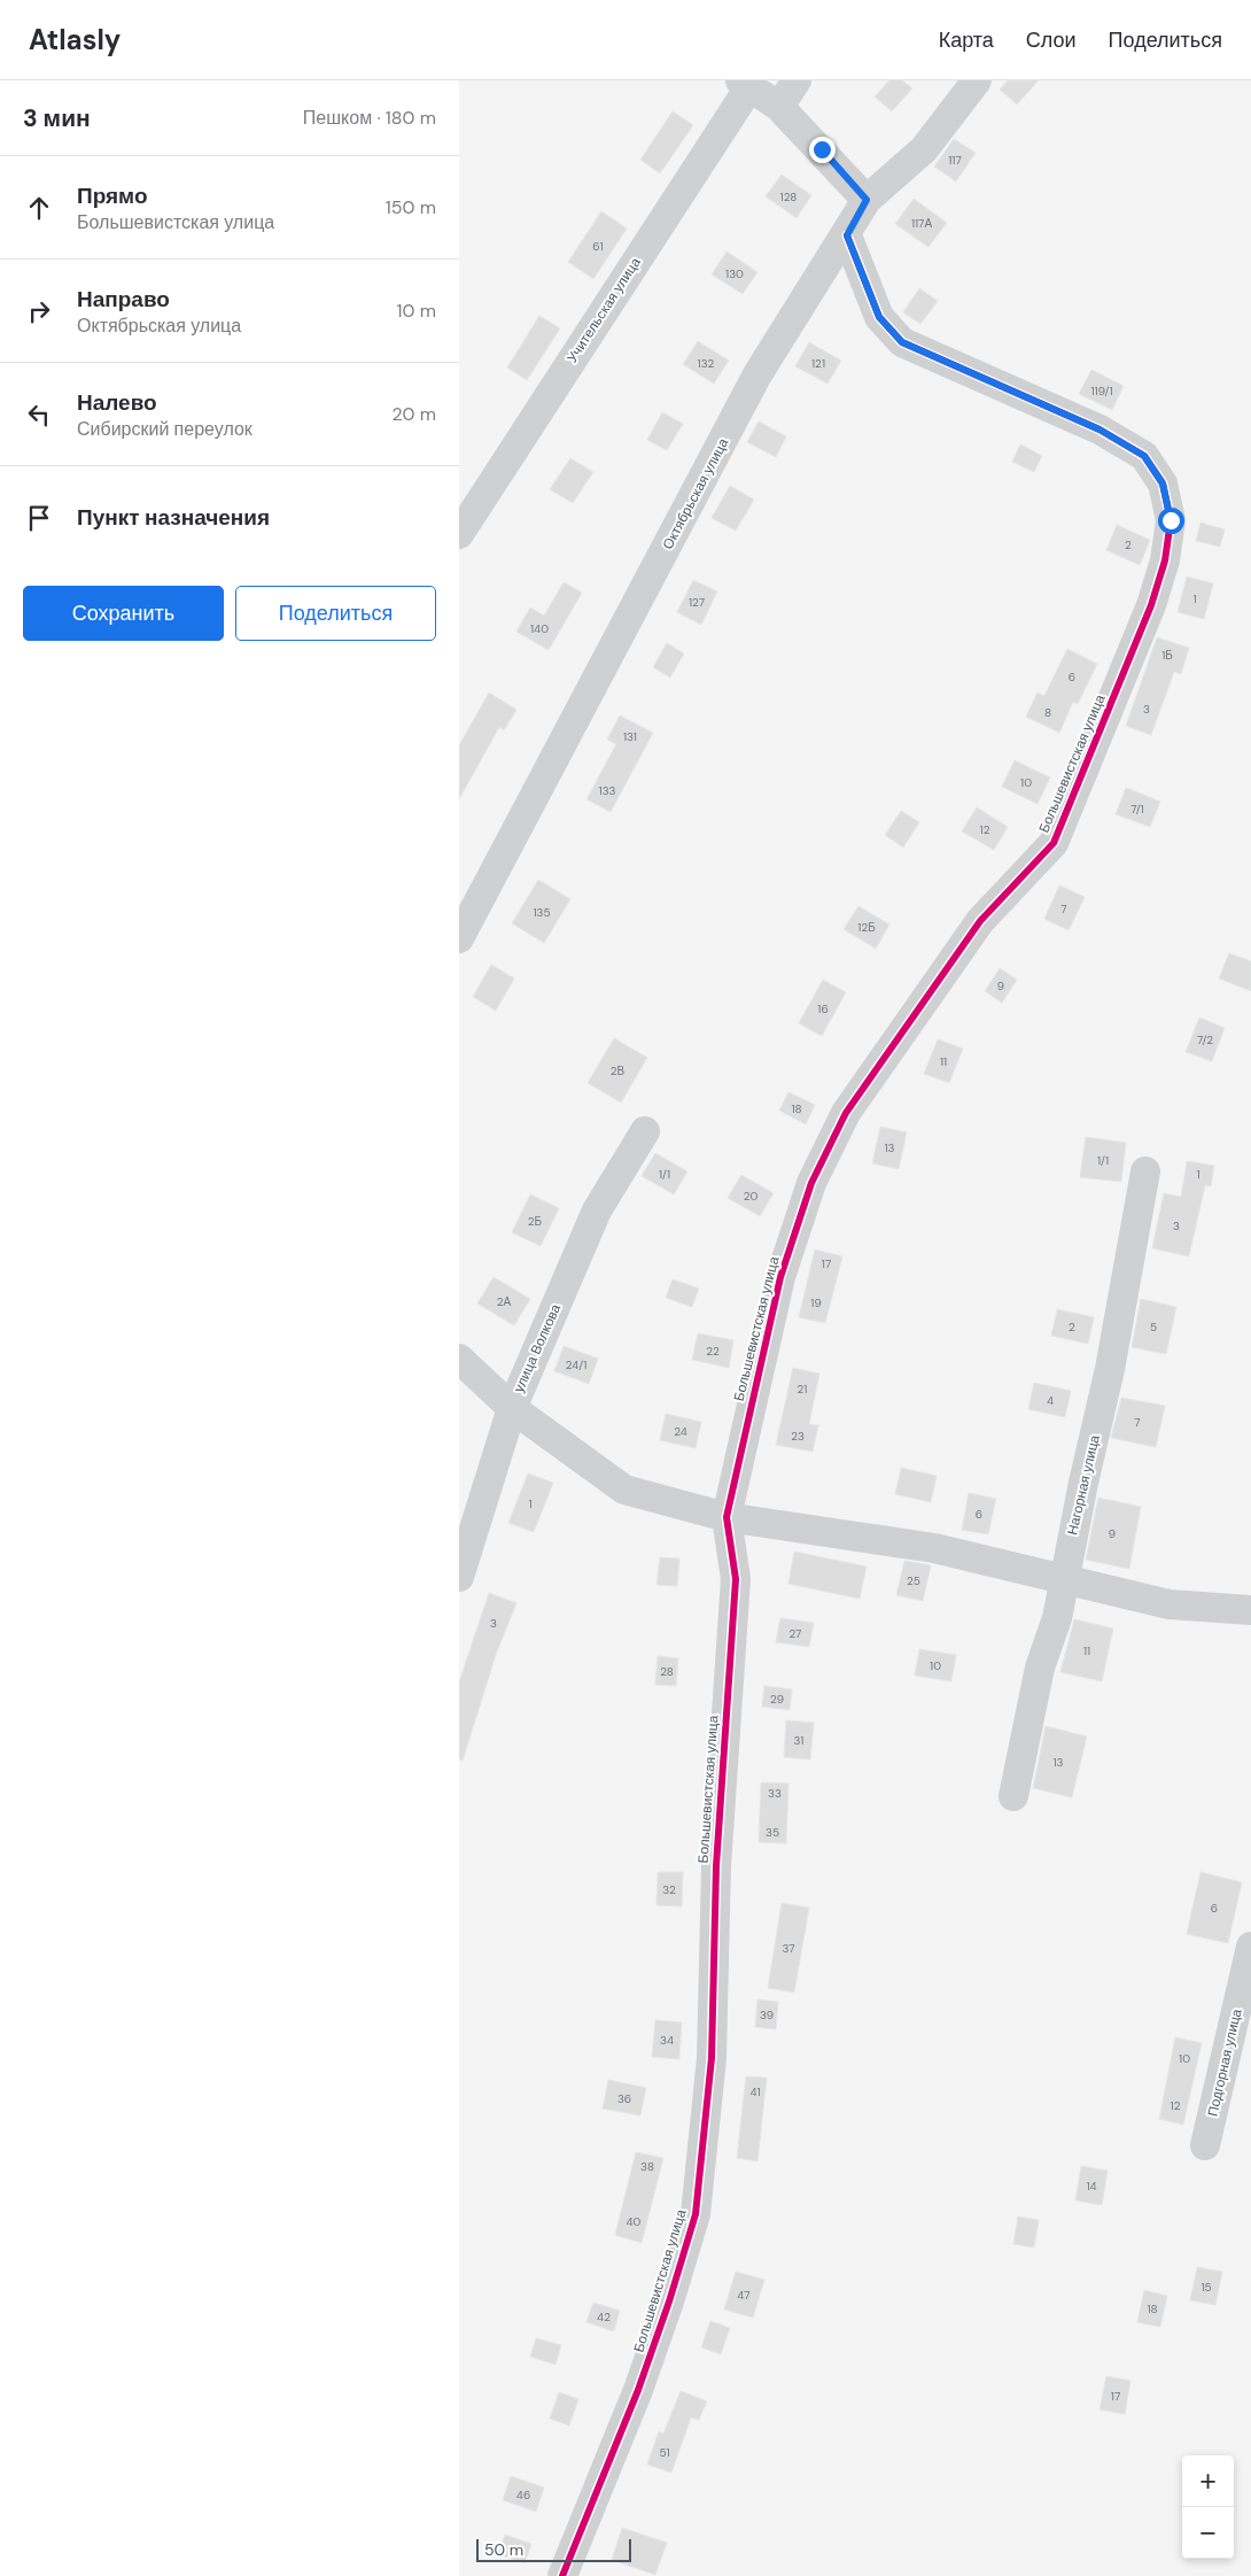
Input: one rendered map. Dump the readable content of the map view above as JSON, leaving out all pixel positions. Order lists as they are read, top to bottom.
{
  "streets": {
    "street": [
      "Учительская улица",
      "Октябрьская улица",
      "Большевистская улица",
      "улица Волкова",
      "Нагорная улица",
      "Подгорная улица"
    ]
  },
  "crossings": [
    ["Октябрьская улица", "Большевистская улица"]
  ],
  "house_numbers": [
    "117",
    "128",
    "117А",
    "61",
    "130",
    "132",
    "121",
    "119/1",
    "2",
    "1",
    "127",
    "140",
    "1Б",
    "6",
    "3",
    "8",
    "131",
    "10",
    "133",
    "7/1",
    "12",
    "7",
    "135",
    "12Б",
    "9",
    "16",
    "7/2",
    "11",
    "2В",
    "18",
    "13",
    "1/1",
    "1/1",
    "1",
    "20",
    "2Б",
    "3",
    "17",
    "2А",
    "19",
    "2",
    "5",
    "22",
    "24/1",
    "21",
    "4",
    "7",
    "24",
    "23",
    "1",
    "6",
    "9",
    "25",
    "3",
    "27",
    "11",
    "10",
    "28",
    "29",
    "31",
    "13",
    "33",
    "35",
    "32",
    "6",
    "37",
    "39",
    "34",
    "10",
    "41",
    "36",
    "12",
    "38",
    "14",
    "40",
    "15",
    "47",
    "18",
    "42",
    "17",
    "51",
    "46"
  ],
  "scale_bar": "50 m",
  "page": {
    "header": "Atlasly",
    "nav": ["Карта", "Слои", "Поделиться"],
    "heading": ["3 мин", "Пешком · 180 m"],
    "list": [
      ["Прямо", "Большевистская улица", "150 m"],
      ["Направо", "Октябрьская улица", "10 m"],
      ["Налево", "Сибирский переулок", "20 m"],
      "Пункт назначения"
    ],
    "buttons": ["Сохранить", "Поделиться"],
    "map_buttons": ["+", "−"],
    "scale": "50 m"
  }
}
